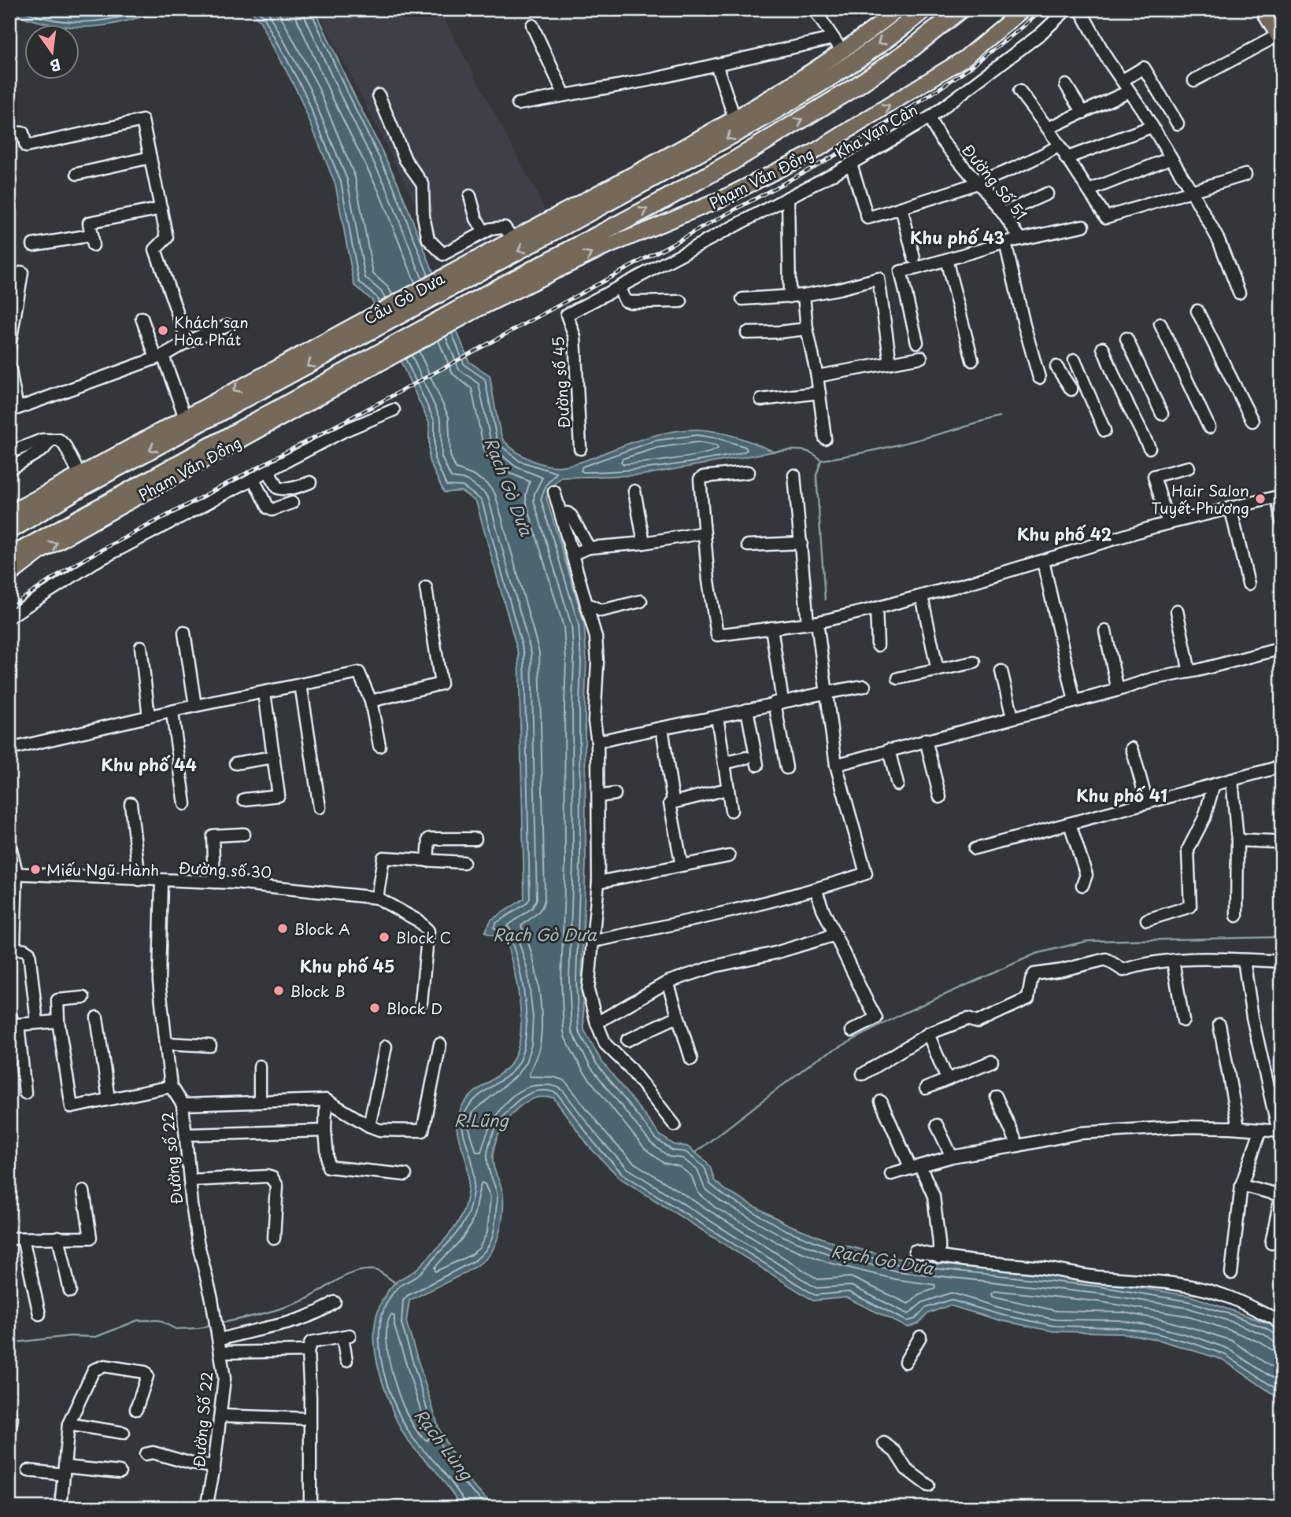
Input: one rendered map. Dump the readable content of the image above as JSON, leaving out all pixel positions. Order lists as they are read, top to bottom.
{
  "streets": {
    "highway": ["Phạm Văn Đồng", "Cầu Gò Dưa"],
    "street": [
      "Kha Vạn Cân",
      "Đường Số 51",
      "Đường số 45",
      "Đường số 30",
      "Đường số 22",
      "Đường Số 22"
    ]
  },
  "crossings": [
    ["Kha Vạn Cân", "Đường Số 51"],
    ["Kha Vạn Cân", "Đường số 45"],
    ["Đường số 30", "Đường số 22"],
    ["Đường số 22", "Đường Số 22"]
  ],
  "districts": [
    "Khu phố 43",
    "Khu phố 42",
    "Khu phố 44",
    "Khu phố 41",
    "Khu phố 45"
  ],
  "water": ["Rạch Gò Dưa", "R.Lũng", "Rạch Lùng"],
  "places": [
    "Khách sạn Hòa Phát",
    "Hair Salon Tuyết Phương",
    "Miếu Ngũ Hành",
    "Block A",
    "Block C",
    "Block B",
    "Block D"
  ],
  "north": "bottom"
}
